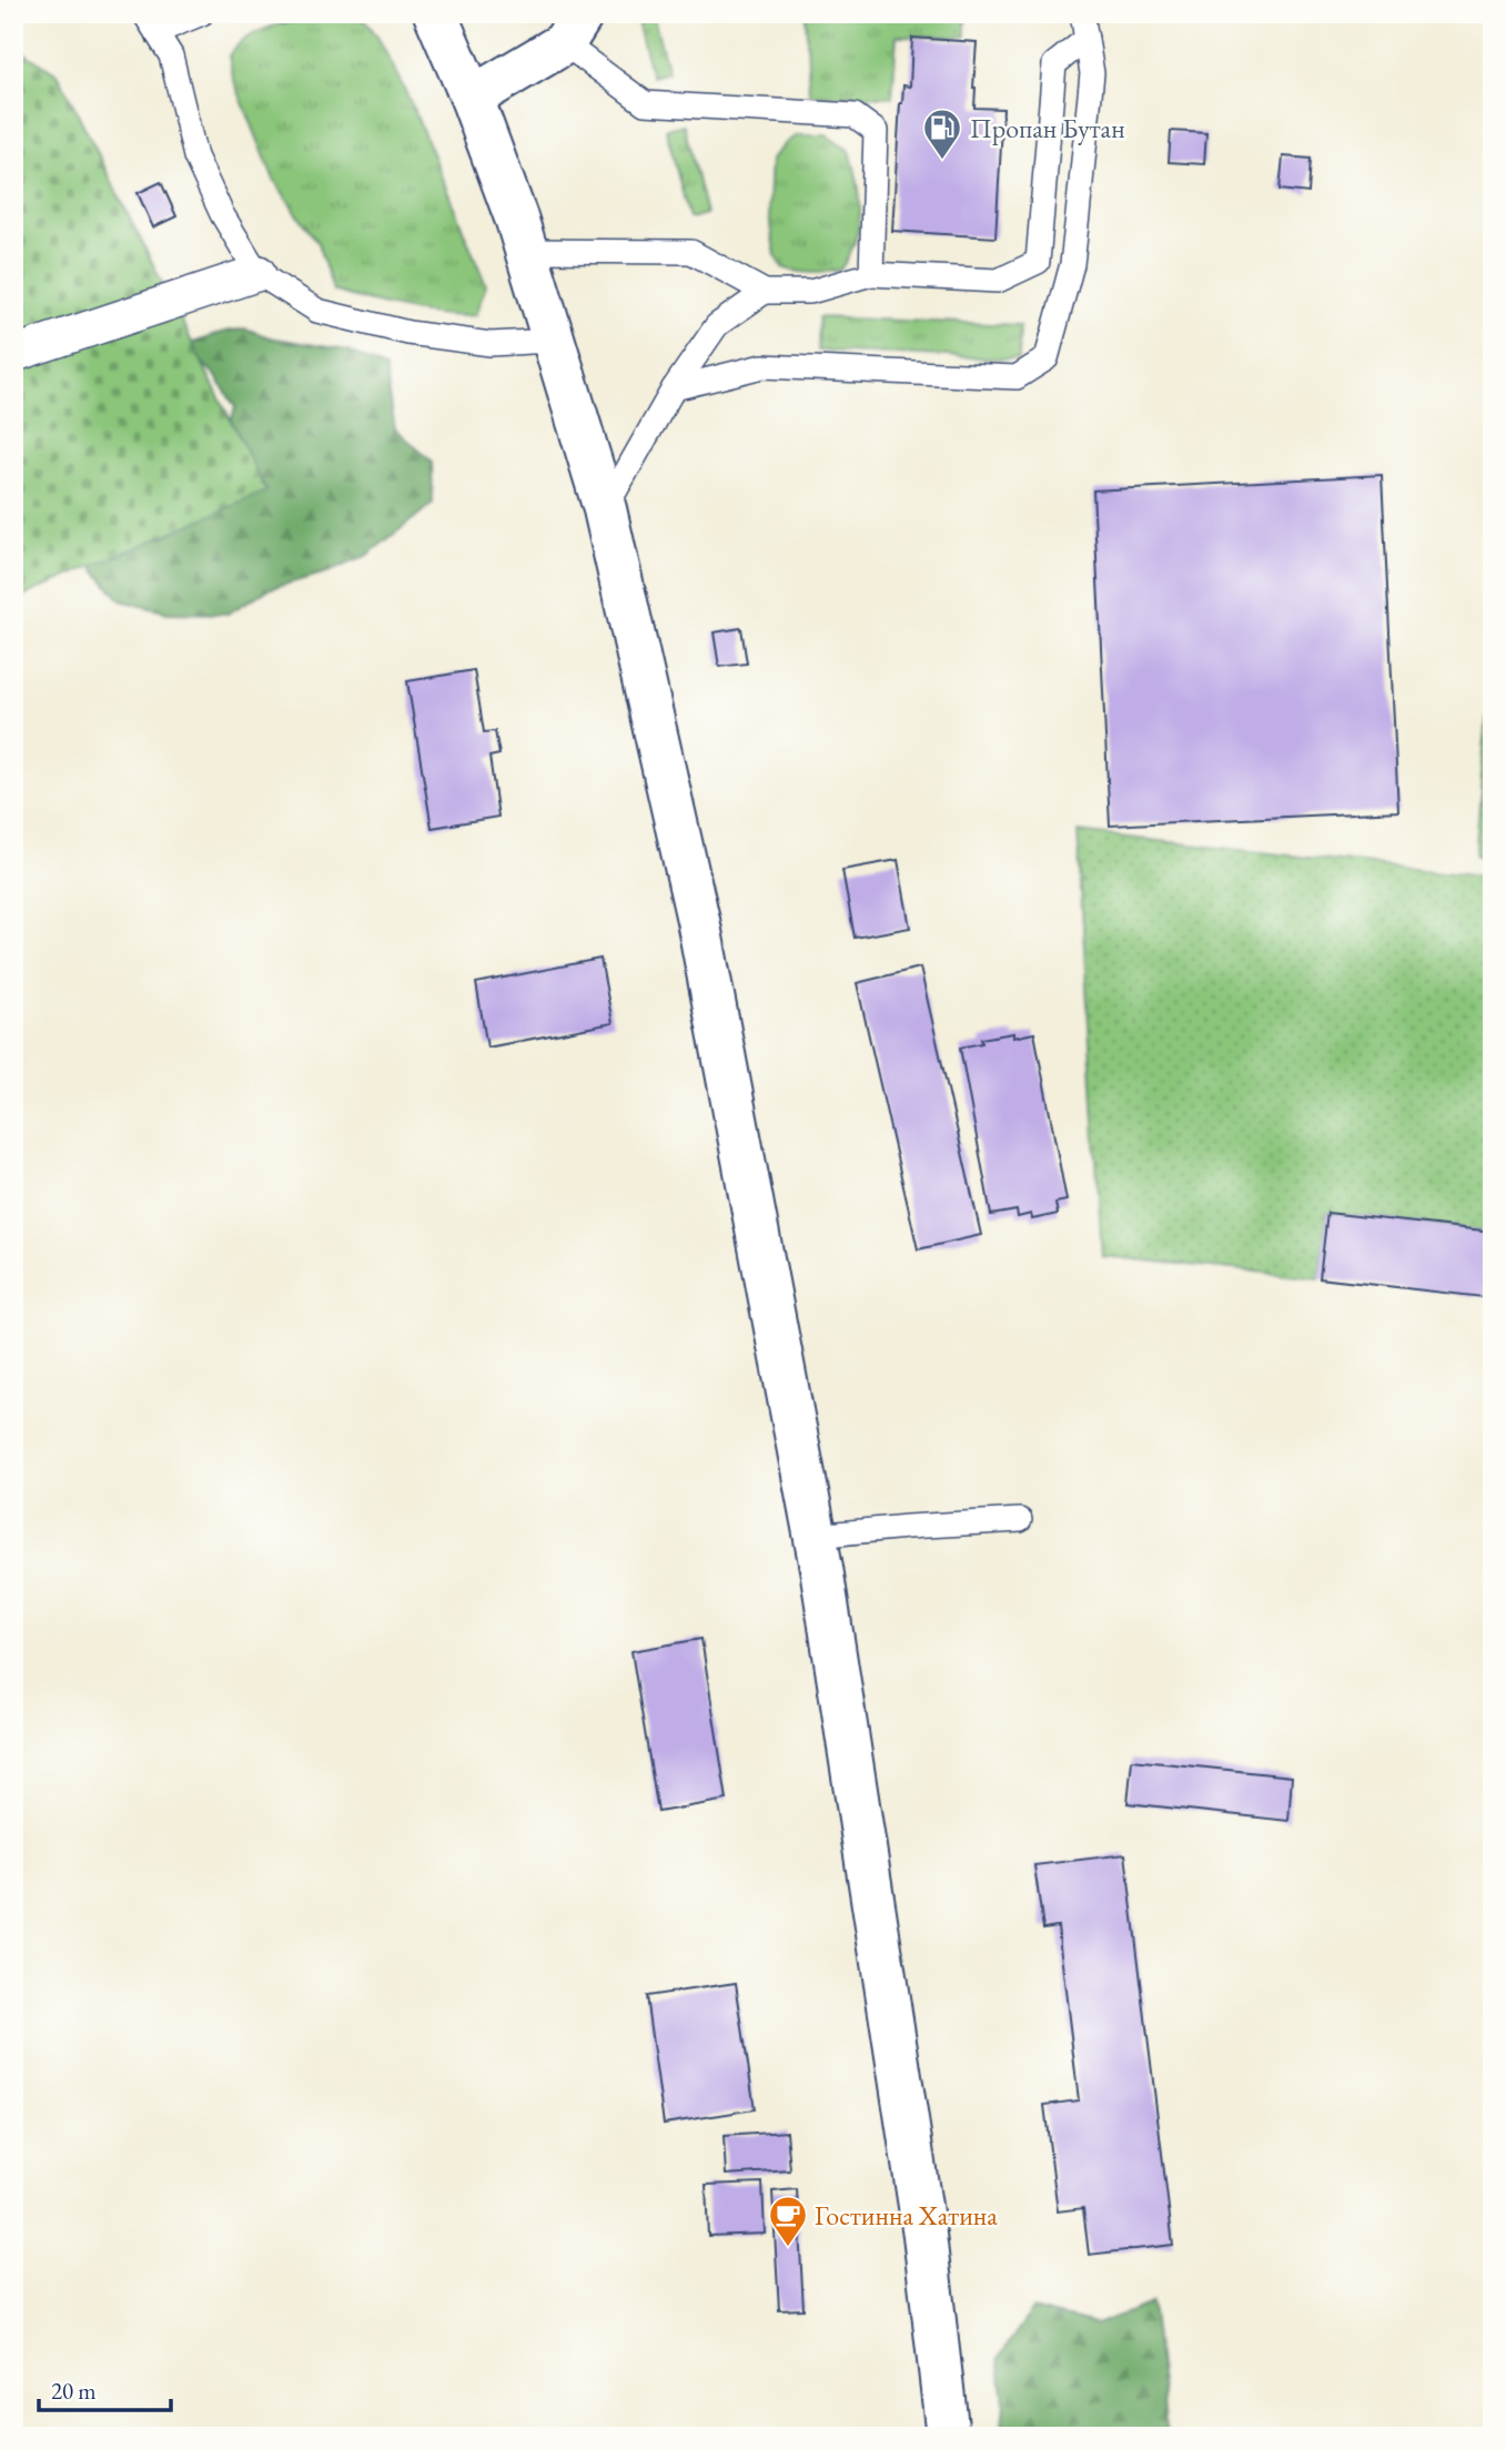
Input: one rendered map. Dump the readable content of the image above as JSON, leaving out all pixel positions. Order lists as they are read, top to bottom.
{
  "places": {
    "fuel station": ["Пропан Бутан"],
    "cafe": ["Гостинна Хатина"]
  },
  "scale_bar": "20 m"
}
